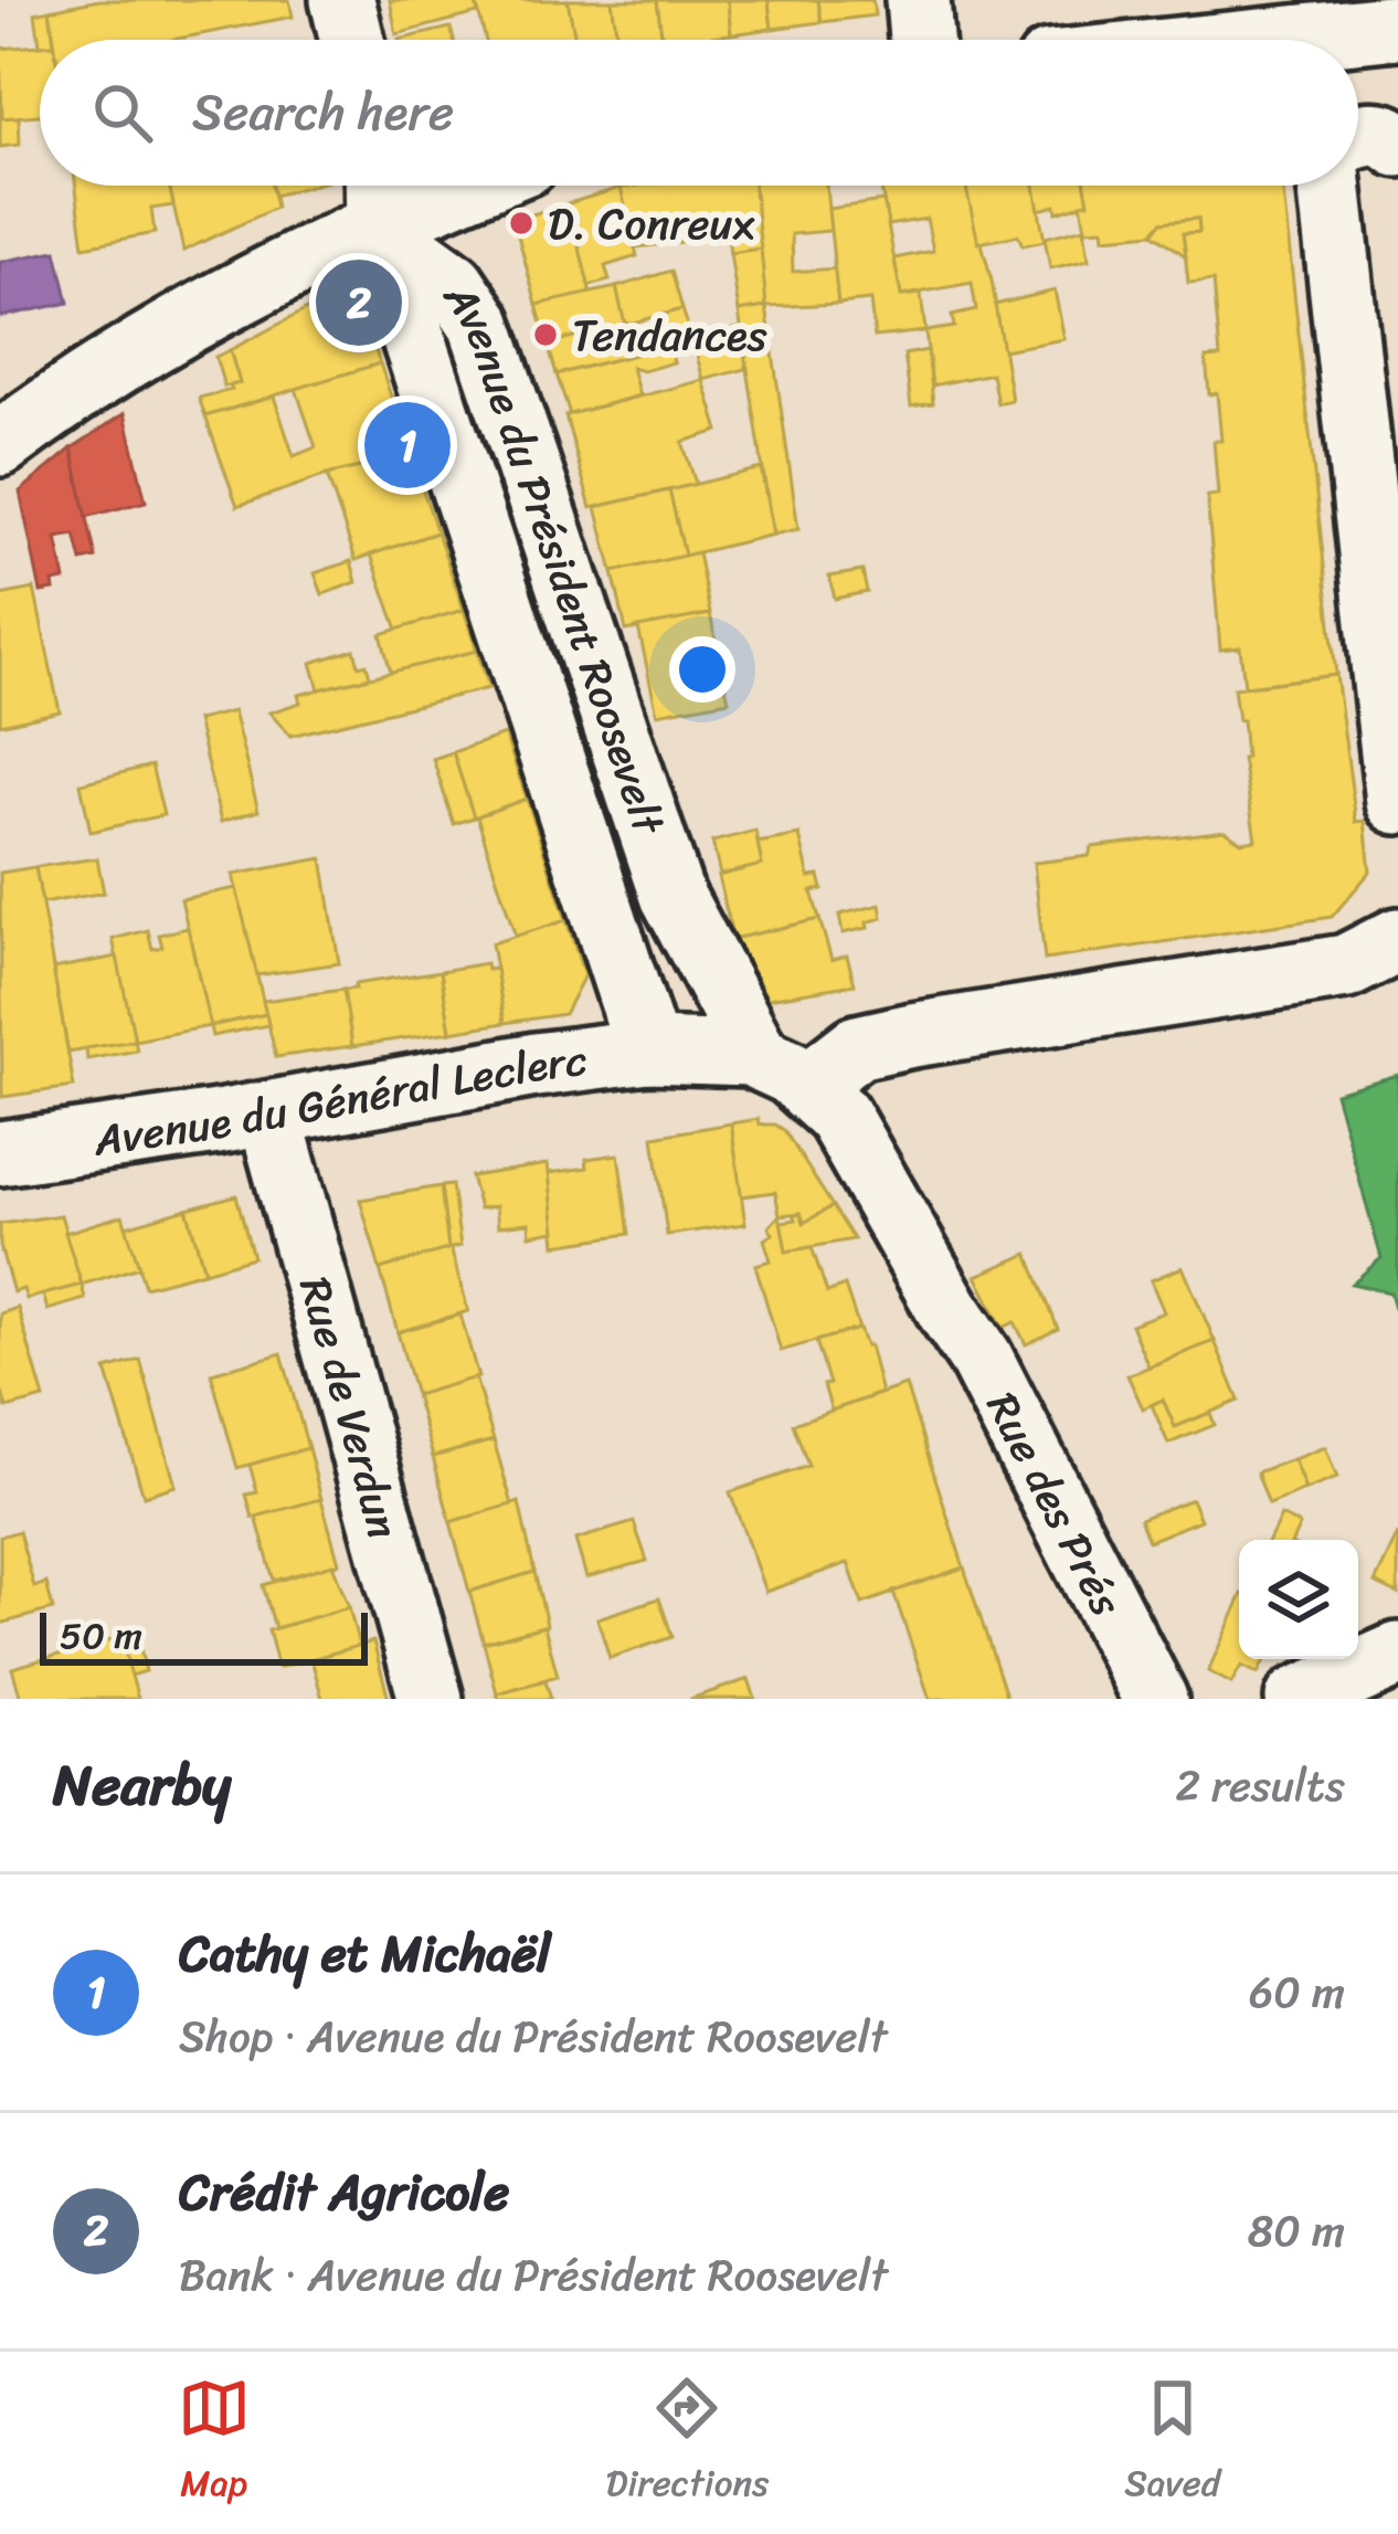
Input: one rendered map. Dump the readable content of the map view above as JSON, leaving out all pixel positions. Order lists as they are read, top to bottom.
{
  "streets": {
    "street": [
      "Avenue du Président Roosevelt",
      "Avenue du Général Leclerc",
      "Rue de Verdun",
      "Rue des Prés"
    ]
  },
  "crossings": [
    ["Avenue du Président Roosevelt", "Avenue du Général Leclerc"],
    ["Avenue du Président Roosevelt", "Rue des Prés"],
    ["Avenue du Général Leclerc", "Rue de Verdun"],
    ["Avenue du Général Leclerc", "Rue des Prés"]
  ],
  "places": ["D. Conreux", "Tendances"],
  "scale_bar": "50 m",
  "page": {
    "search": "Search here",
    "pins": ["2", "1"],
    "scale": "50 m",
    "heading": ["Nearby", "2 results"],
    "list": [
      {
        "mark": "1",
        "name": "Cathy et Michaël",
        "note": "Shop · Avenue du Président Roosevelt",
        "value": "60 m"
      },
      {
        "mark": "2",
        "name": "Crédit Agricole",
        "note": "Bank · Avenue du Président Roosevelt",
        "value": "80 m"
      }
    ],
    "nav": ["Map", "Directions", "Saved"]
  }
}
